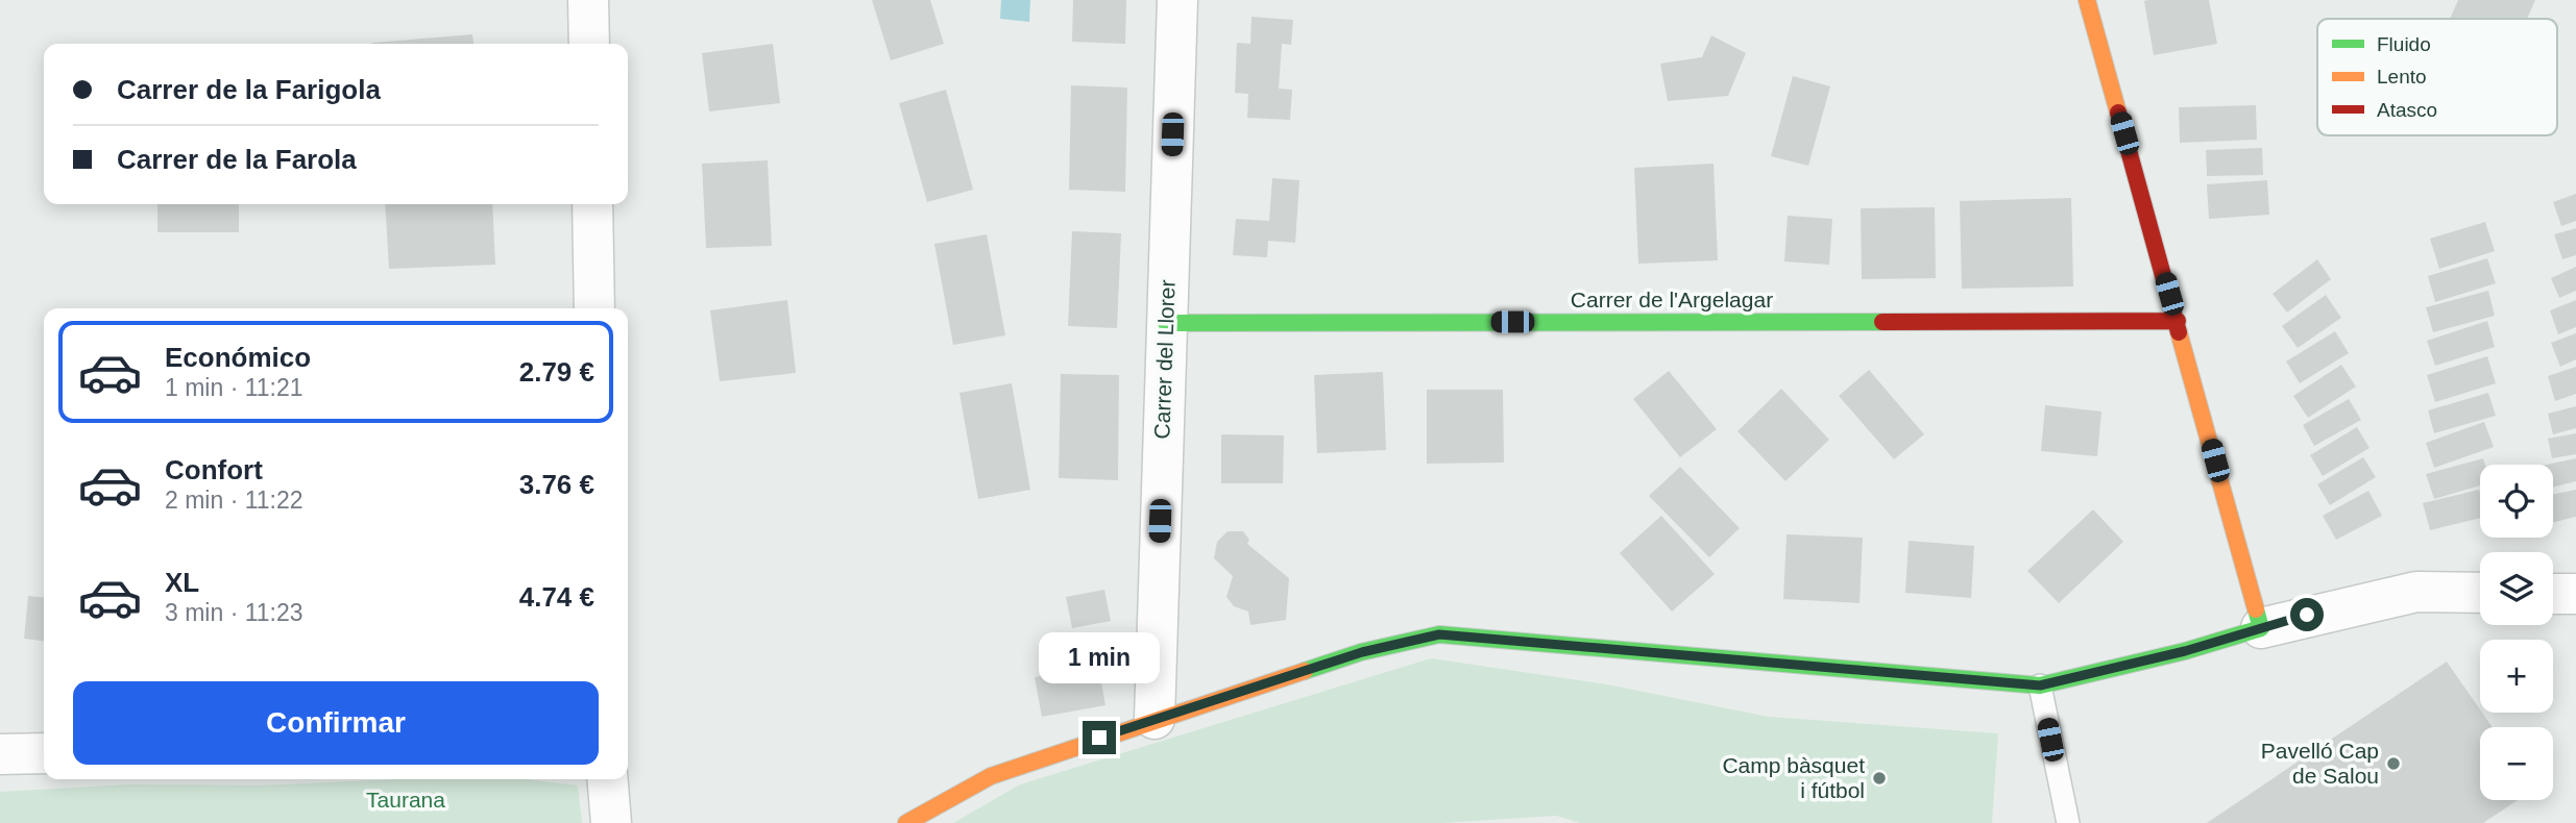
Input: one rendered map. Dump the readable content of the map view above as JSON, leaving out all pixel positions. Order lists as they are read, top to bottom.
{
  "streets": {
    "street": ["Carrer de l'Argelagar", "Carrer del Llorer"]
  },
  "crossings": [
    ["Carrer de l'Argelagar", "Carrer del Llorer"]
  ],
  "parks": ["Taurana"],
  "places": ["Pavelló Cap de Salou", "Camp bàsquet i fútbol"],
  "legend": ["Fluido", "Lento", "Atasco"],
  "page": {
    "banner": ["Carrer de la Farigola", "Carrer de la Farola"],
    "list": [
      {
        "name": "Económico",
        "note": "1 min · 11:21",
        "value": "2.79 €"
      },
      {
        "name": "Confort",
        "note": "2 min · 11:22",
        "value": "3.76 €"
      },
      {
        "name": "XL",
        "note": "3 min · 11:23",
        "value": "4.74 €"
      }
    ],
    "map_buttons": ["+", "−"],
    "bubble": "1 min",
    "buttons": "Confirmar"
  }
}
